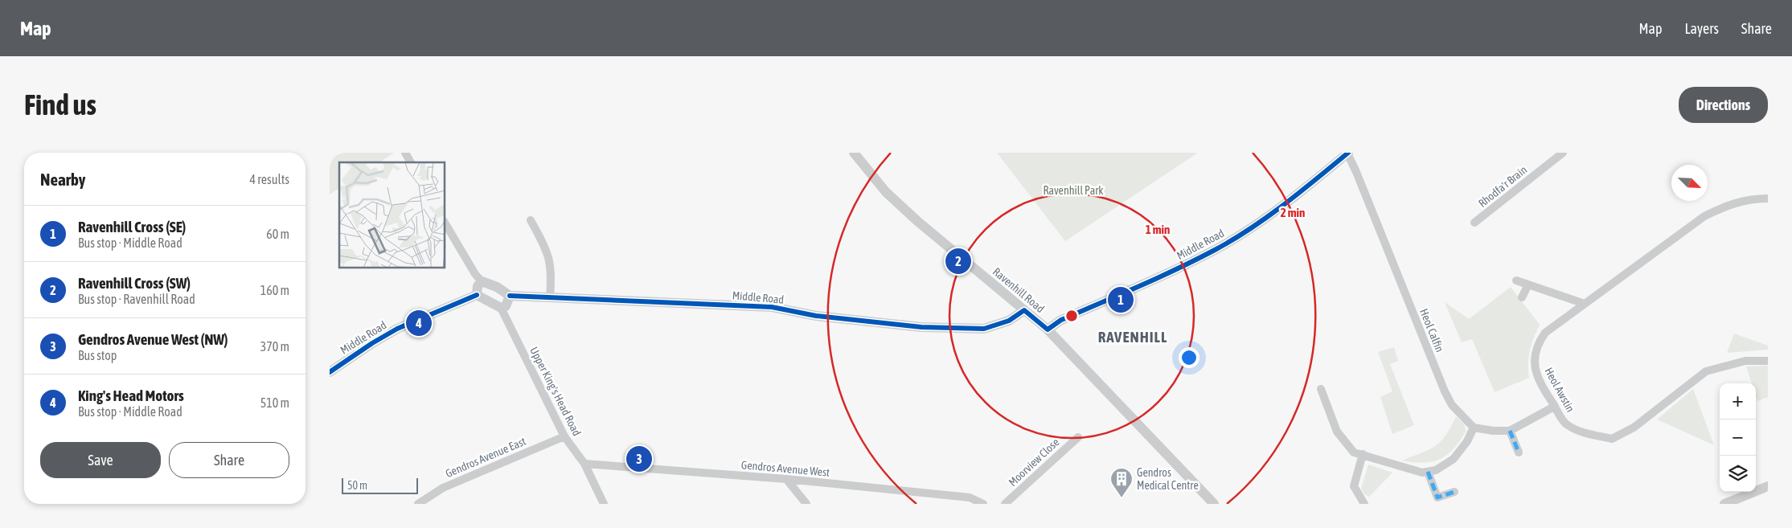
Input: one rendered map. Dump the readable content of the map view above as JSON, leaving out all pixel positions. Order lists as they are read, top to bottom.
{
  "streets": {
    "street": [
      "Rhodfa'r Brain",
      "Middle Road",
      "Ravenhill Road",
      "Heol Calfin",
      "Heol Awstin",
      "Upper King's Head Road",
      "Gendros Avenue East",
      "Moorview Close",
      "Gendros Avenue West"
    ]
  },
  "crossings": [
    ["Middle Road", "Ravenhill Road"],
    ["Middle Road", "Heol Calfin"],
    ["Upper King's Head Road", "Gendros Avenue East"],
    ["Upper King's Head Road", "Gendros Avenue West"]
  ],
  "districts": ["RAVENHILL"],
  "parks": ["Ravenhill Park"],
  "places": {
    "building": ["Gendros Medical Centre"]
  },
  "scale_bar": "50 m",
  "north": "bottom right",
  "page": {
    "header": "Map",
    "nav": ["Map", "Layers", "Share"],
    "buttons": [
      "Directions",
      ["Save", "Share"]
    ],
    "title": "Find us",
    "heading": ["Nearby", "4 results"],
    "list": [
      {
        "mark": "1",
        "name": "Ravenhill Cross (SE)",
        "note": "Bus stop · Middle Road",
        "value": "60 m"
      },
      {
        "mark": "2",
        "name": "Ravenhill Cross (SW)",
        "note": "Bus stop · Ravenhill Road",
        "value": "160 m"
      },
      {
        "mark": "3",
        "name": "Gendros Avenue West (NW)",
        "note": "Bus stop",
        "value": "370 m"
      },
      {
        "mark": "4",
        "name": "King's Head Motors",
        "note": "Bus stop · Middle Road",
        "value": "510 m"
      }
    ],
    "pins": [
      "2",
      "1",
      "4",
      "3"
    ],
    "map_buttons": ["+", "−"],
    "scale": "50 m"
  },
  "rings": ["2 min", "1 min"]
}
